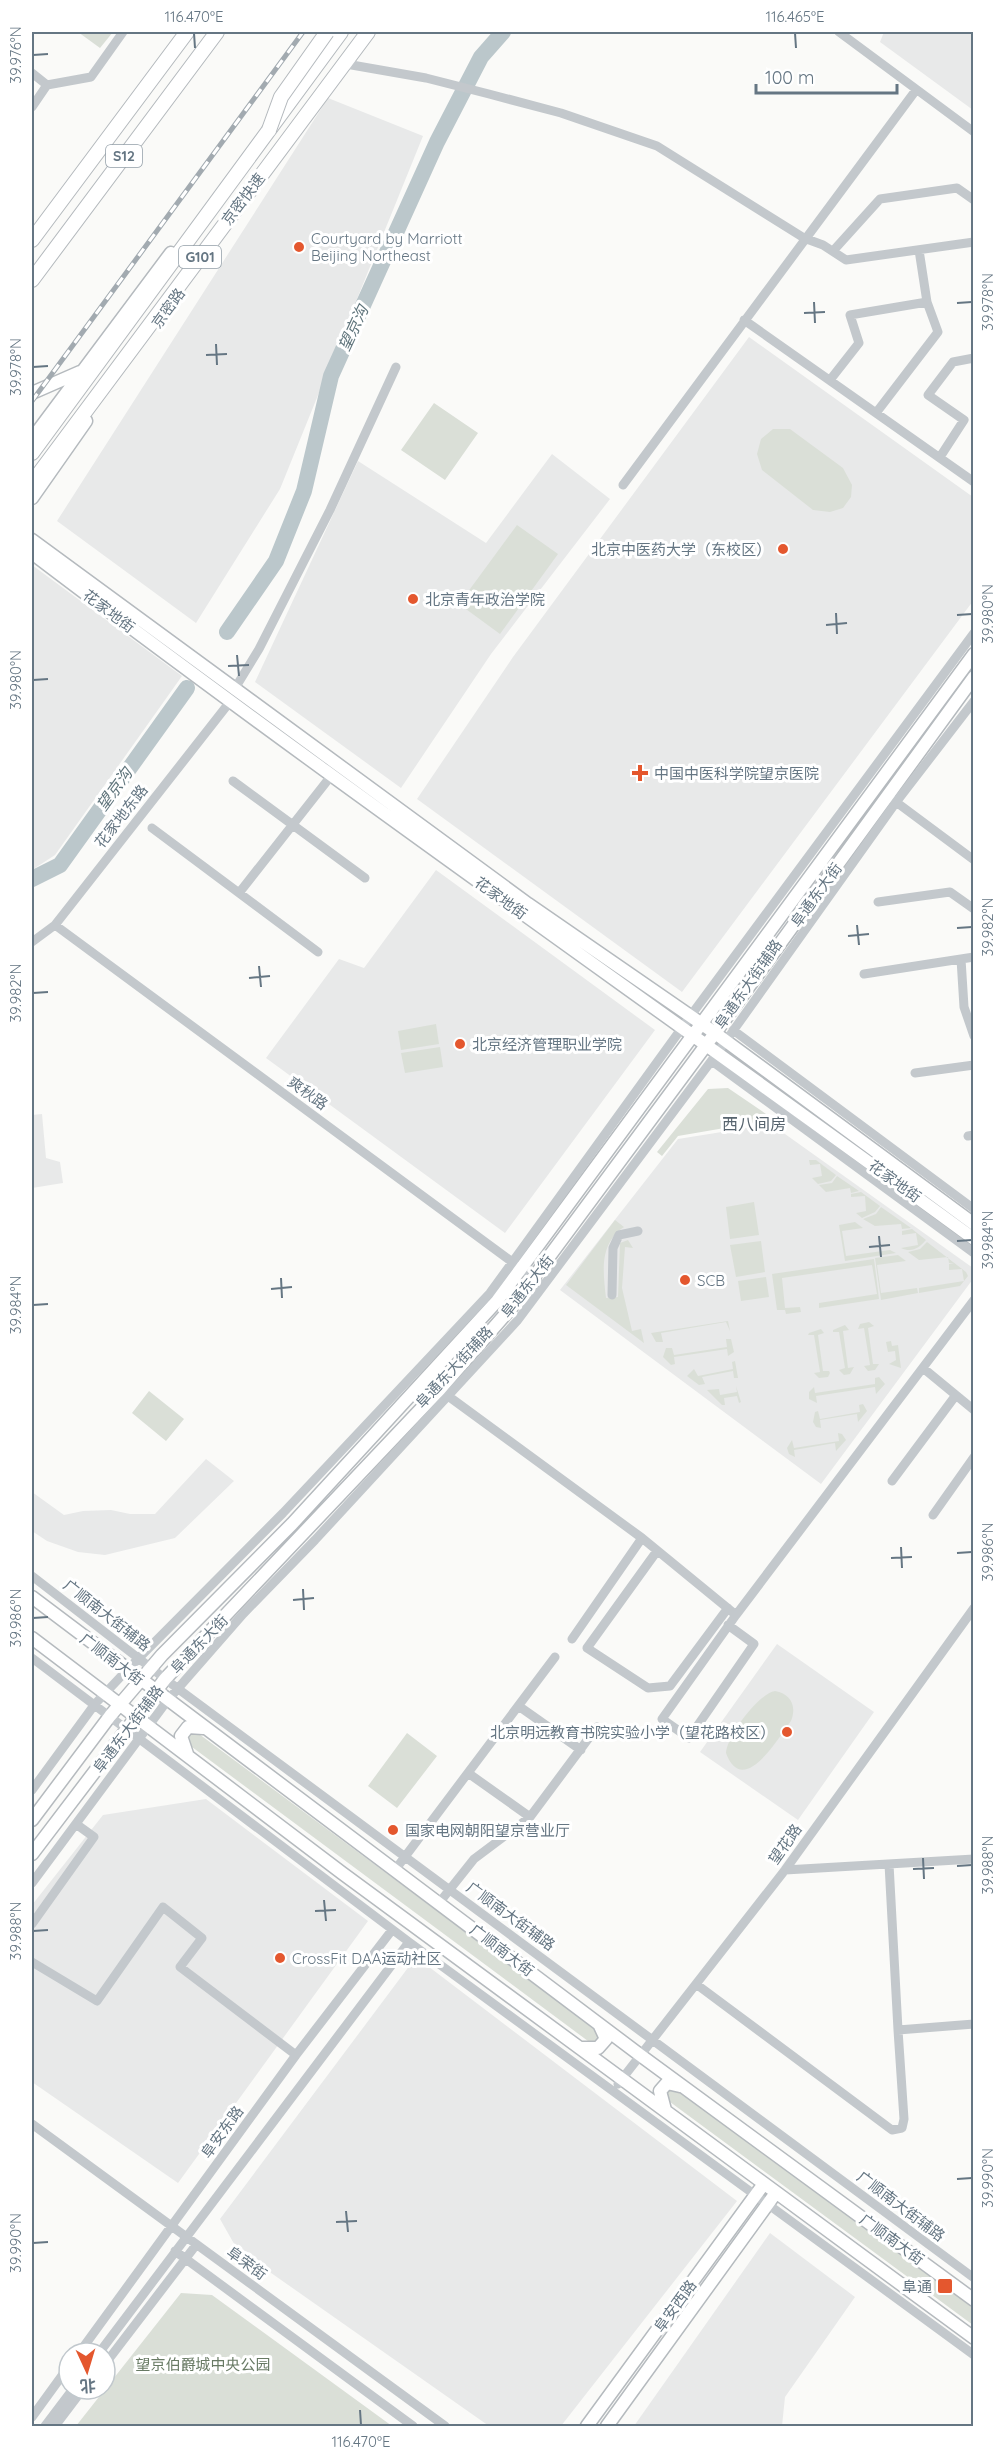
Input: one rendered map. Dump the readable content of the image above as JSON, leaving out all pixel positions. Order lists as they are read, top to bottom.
{
  "streets": {
    "highway": ["S12", "京密快速", "G101"],
    "main road": [
      "京密路",
      "花家地街",
      "阜通东大街",
      "广顺南大街",
      "阜安西路"
    ],
    "street": [
      "花家地东路",
      "阜通东大街辅路",
      "爽秋路",
      "广顺南大街辅路",
      "望花路",
      "阜安东路",
      "阜荣街"
    ]
  },
  "crossings": [
    ["京密快速", "京密路"],
    ["花家地街", "花家地东路"],
    ["花家地街", "阜通东大街"],
    ["花家地街", "阜通东大街辅路"],
    ["花家地东路", "爽秋路"],
    ["阜通东大街", "阜通东大街辅路"],
    ["阜通东大街", "爽秋路"],
    ["阜通东大街", "广顺南大街辅路"],
    ["阜通东大街", "广顺南大街"],
    ["阜通东大街辅路", "爽秋路"],
    ["阜通东大街辅路", "广顺南大街辅路"],
    ["阜通东大街辅路", "广顺南大街"],
    ["广顺南大街辅路", "望花路"],
    ["广顺南大街", "望花路"],
    ["广顺南大街", "阜安西路"],
    ["阜安东路", "阜荣街"]
  ],
  "districts": ["西八间房"],
  "water": ["望京沟"],
  "parks": ["望京伯爵城中央公园"],
  "places": {
    "other": [
      "Courtyard by Marriott Beijing Northeast",
      "北京中医药大学（东校区）",
      "北京青年政治学院",
      "北京经济管理职业学院",
      "SCB",
      "北京明远教育书院实验小学（望花路校区）",
      "国家电网朝阳望京营业厅",
      "CrossFit DAA运动社区"
    ],
    "health": ["中国中医科学院望京医院"],
    "transit": ["阜通"]
  },
  "scale_bar": "100 m",
  "north": "bottom",
  "coordinates": [
    "116.470°E",
    "116.465°E",
    "39.976°N",
    "39.978°N",
    "39.980°N",
    "39.982°N",
    "39.984°N",
    "39.986°N",
    "39.988°N",
    "39.990°N"
  ]
}
